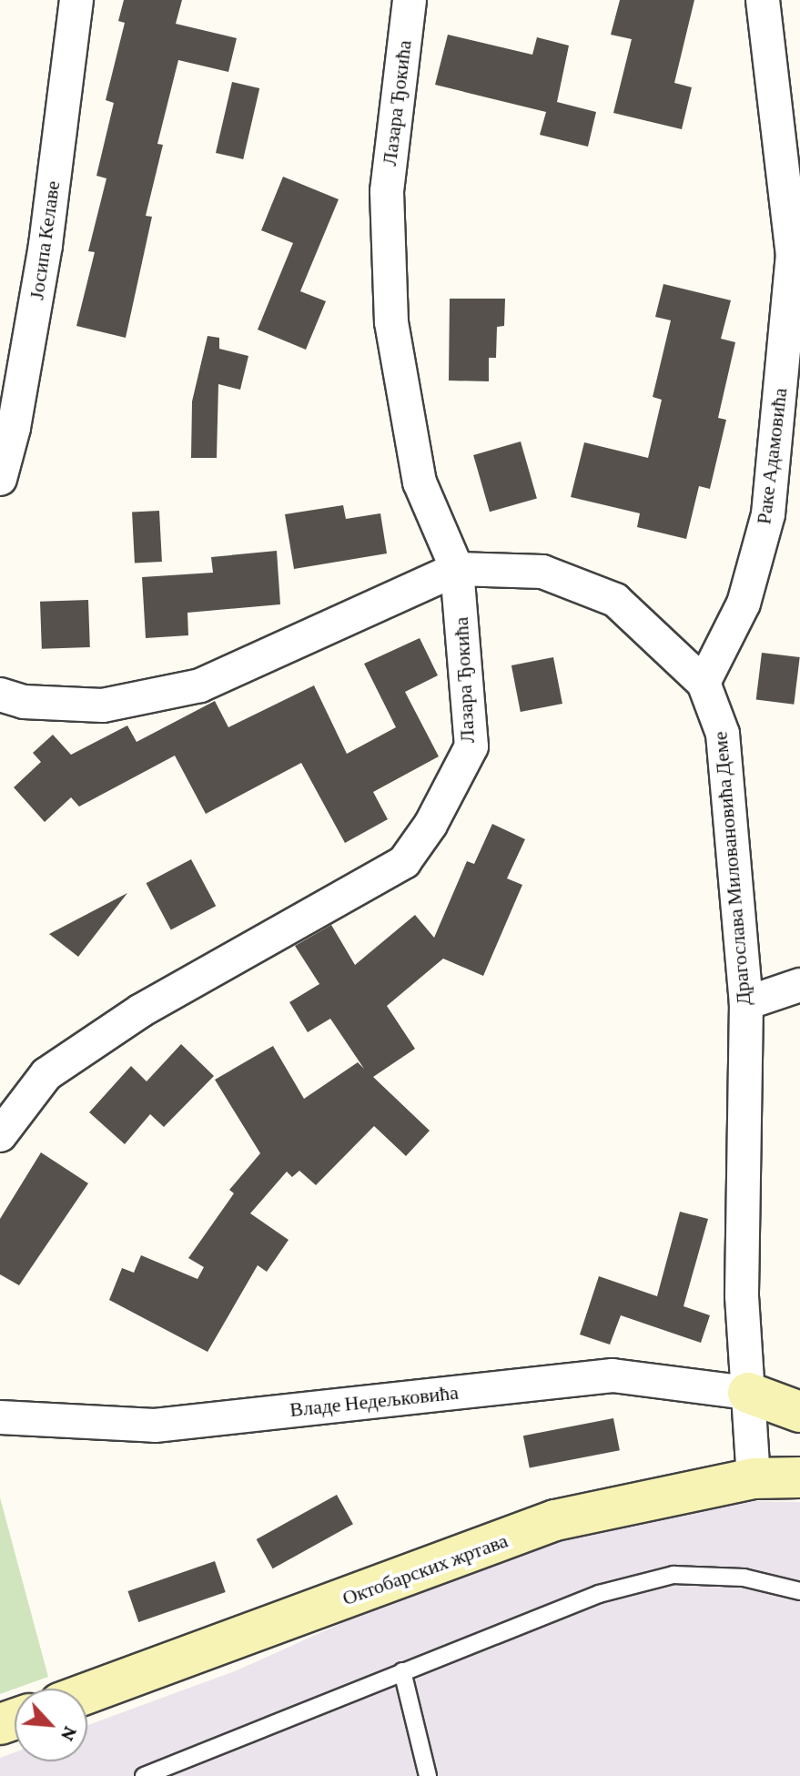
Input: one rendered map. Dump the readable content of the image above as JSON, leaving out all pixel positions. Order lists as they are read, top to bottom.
{
  "streets": {
    "street": [
      "Лазара Ђокића",
      "Јосипа Келаве",
      "Раке Адамовића",
      "Драгослава Миловановића Деме",
      "Владе Недељковића",
      "Октобарских жртава"
    ]
  },
  "crossings": [
    ["Лазара Ђокића", "Драгослава Миловановића Деме"],
    ["Раке Адамовића", "Драгослава Миловановића Деме"],
    ["Драгослава Миловановића Деме", "Владе Недељковића"],
    ["Драгослава Миловановића Деме", "Октобарских жртава"]
  ],
  "north": "bottom right"
}
